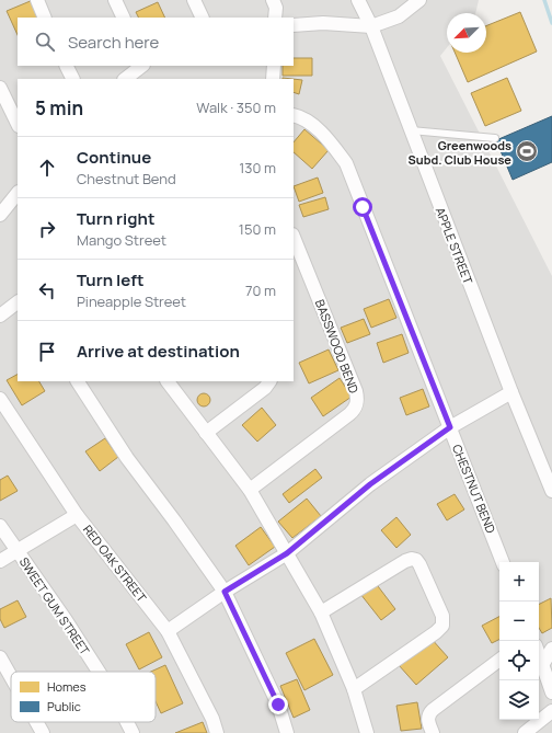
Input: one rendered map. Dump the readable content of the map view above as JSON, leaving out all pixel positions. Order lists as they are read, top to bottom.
{
  "streets": {
    "street": [
      "APPLE STREET",
      "BASSWOOD BEND",
      "CHESTNUT BEND",
      "RED OAK STREET",
      "SWEET GUM STREET"
    ]
  },
  "places": {
    "sports": ["Greenwoods Subd. Club House"]
  },
  "legend": ["Homes", "Public"],
  "north": "bottom left",
  "page": {
    "search": "Search here",
    "heading": ["5 min", "Walk · 350 m"],
    "list": [
      ["Continue", "Chestnut Bend", "130 m"],
      ["Turn right", "Mango Street", "150 m"],
      ["Turn left", "Pineapple Street", "70 m"],
      "Arrive at destination"
    ],
    "map_buttons": ["+", "−"]
  }
}
